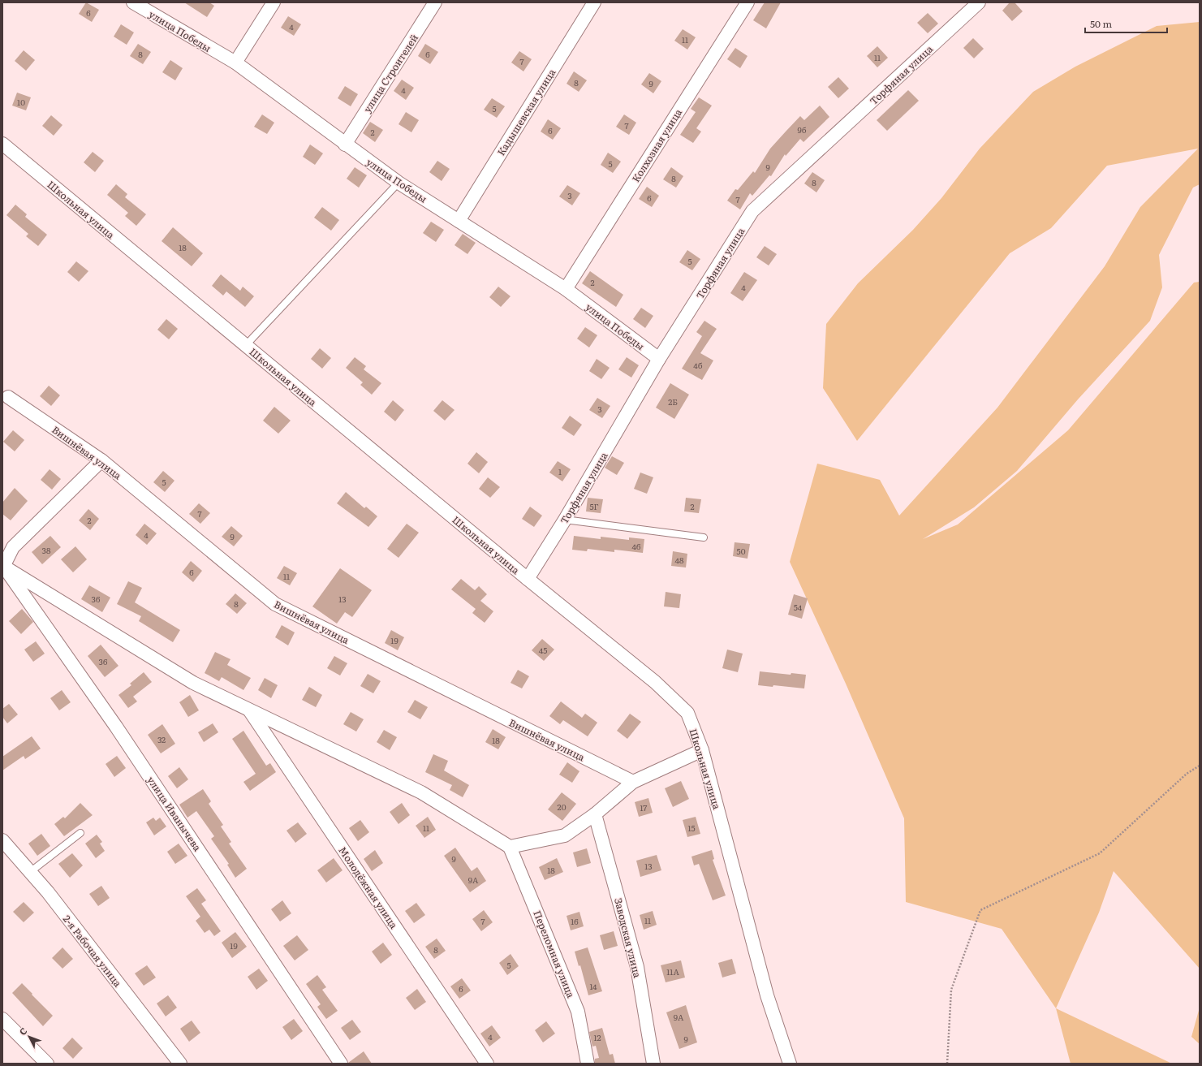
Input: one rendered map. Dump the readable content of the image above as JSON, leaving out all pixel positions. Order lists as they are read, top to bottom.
{
  "streets": {
    "street": [
      "улица Победы",
      "улица Строителей",
      "Торфяная улица",
      "Кадышевская улица",
      "Колхозная улица",
      "Школьная улица",
      "Вишнёвая улица",
      "улица Иванычева",
      "Молодёжная улица",
      "Заводская улица",
      "2-я Рабочая улица",
      "Переломная улица"
    ]
  },
  "crossings": [
    ["улица Победы", "улица Строителей"],
    ["улица Победы", "Торфяная улица"],
    ["улица Победы", "Кадышевская улица"],
    ["улица Победы", "Колхозная улица"],
    ["Торфяная улица", "Школьная улица"]
  ],
  "house_numbers": [
    "6",
    "4",
    "11",
    "8",
    "6",
    "11",
    "7",
    "8",
    "9",
    "4",
    "10",
    "5",
    "7",
    "9б",
    "6",
    "2",
    "5",
    "9",
    "8",
    "8",
    "3",
    "6",
    "7",
    "18",
    "5",
    "2",
    "4",
    "4б",
    "2Б",
    "3",
    "1",
    "5",
    "5Г",
    "2",
    "7",
    "2",
    "4",
    "9",
    "46",
    "38",
    "50",
    "48",
    "6",
    "11",
    "36",
    "13",
    "8",
    "54",
    "19",
    "45",
    "36",
    "32",
    "18",
    "20",
    "17",
    "11",
    "15",
    "9",
    "13",
    "18",
    "9А",
    "11",
    "7",
    "16",
    "19",
    "8",
    "5",
    "11А",
    "14",
    "6",
    "9А",
    "4",
    "12",
    "9"
  ],
  "scale_bar": "50 m",
  "north": "top left"
}
